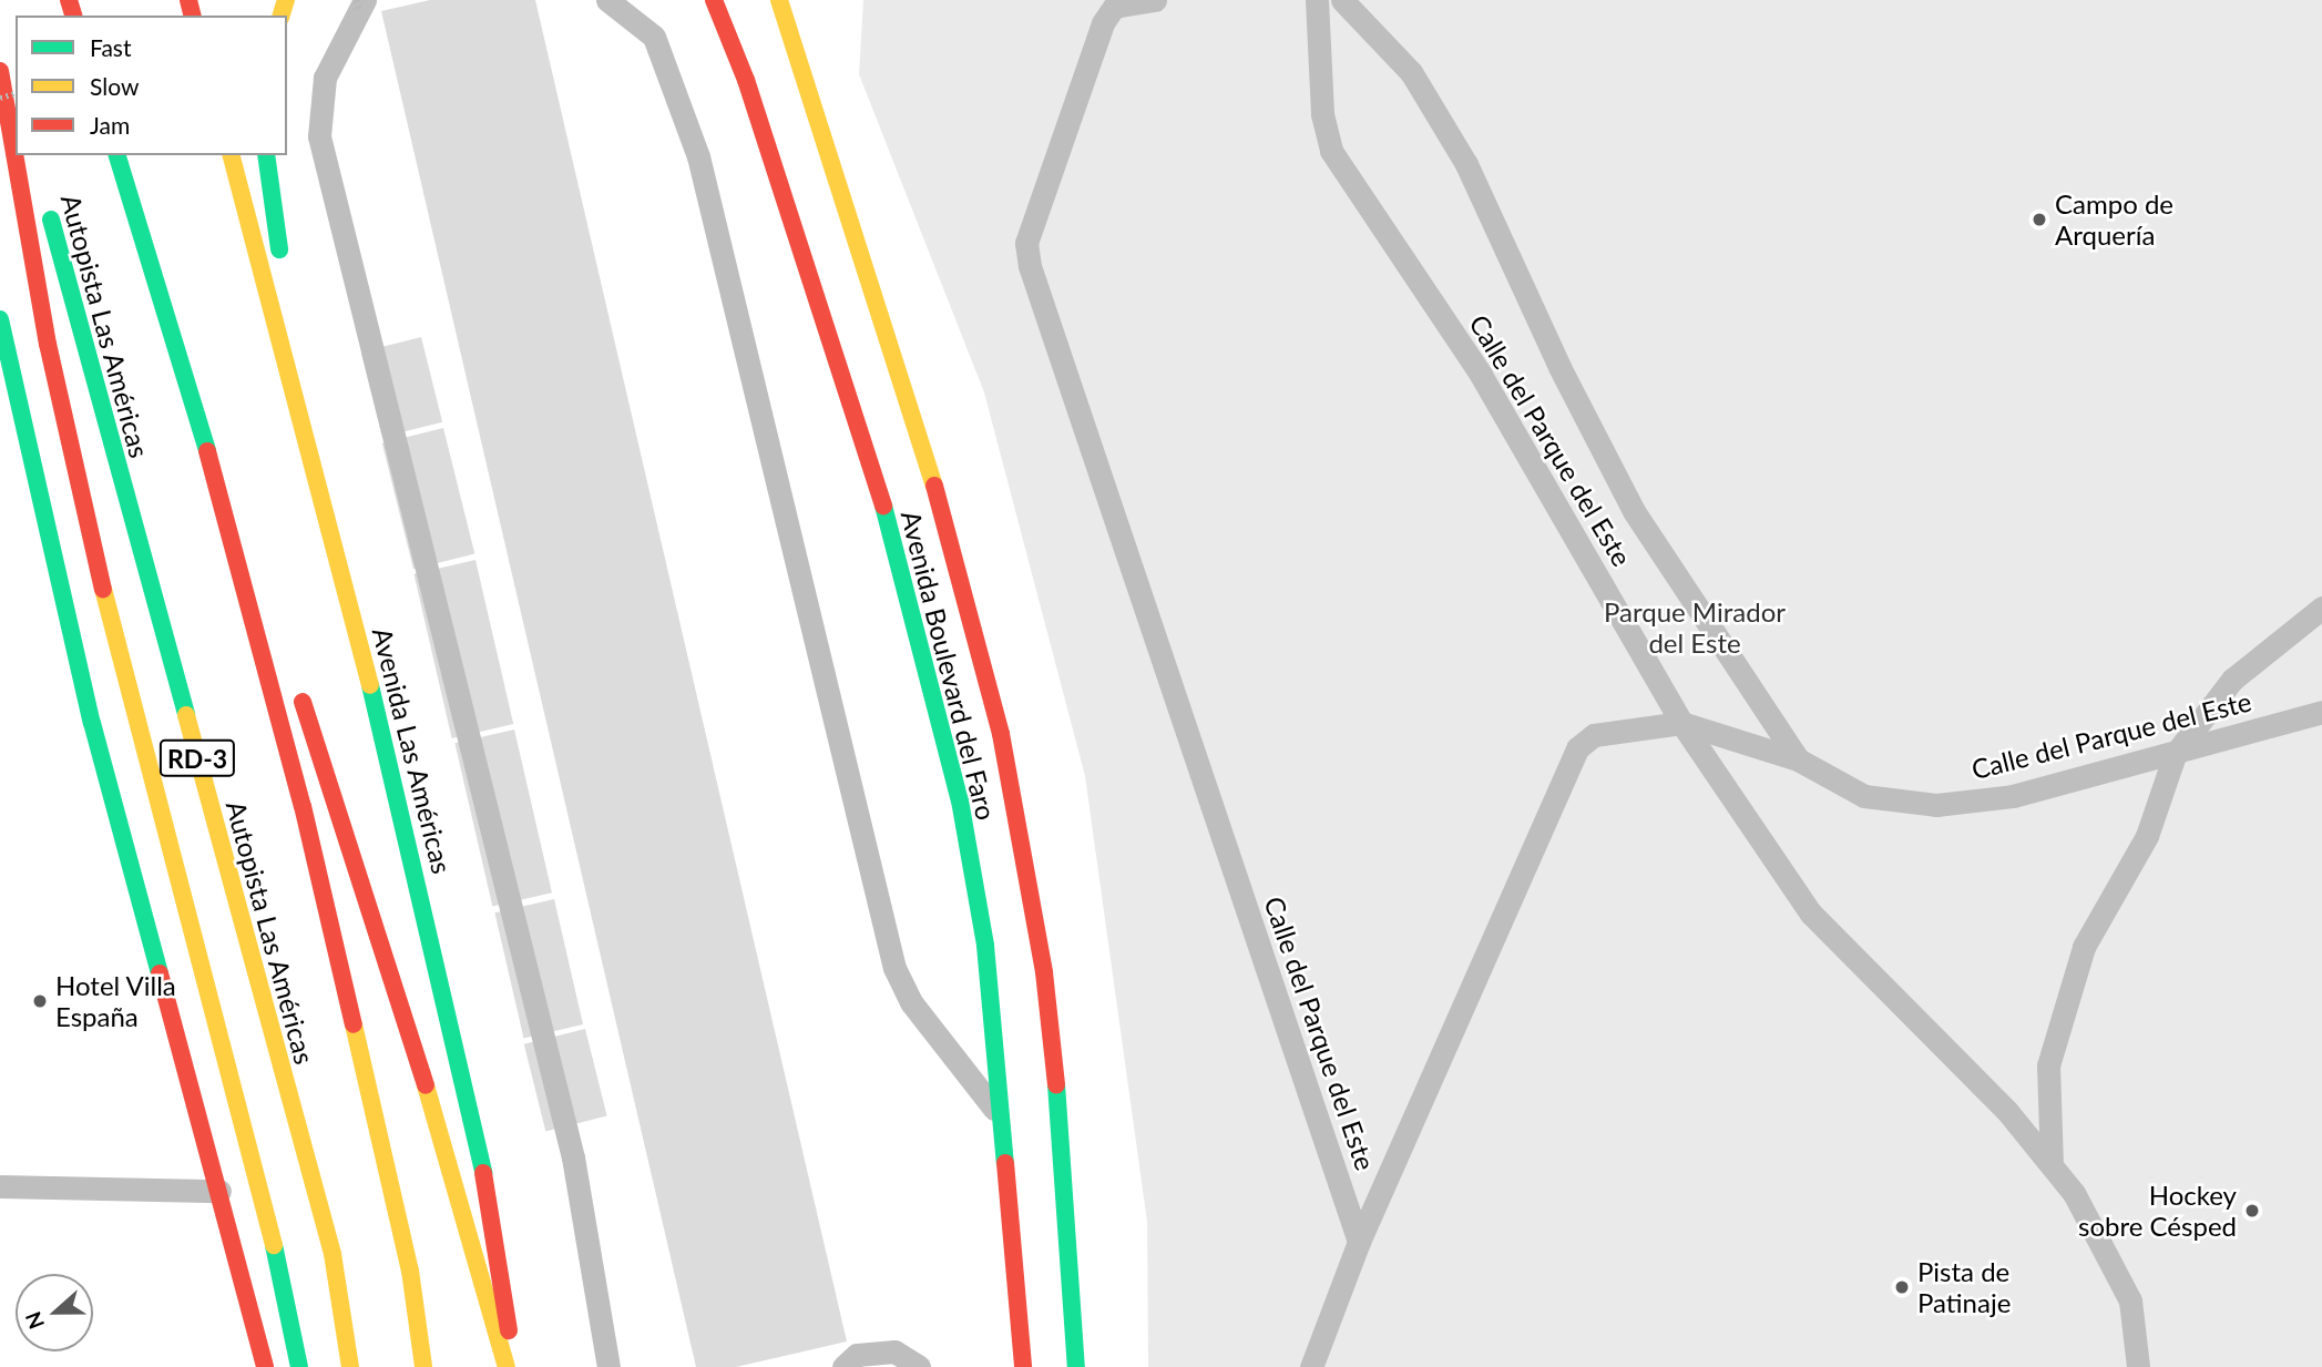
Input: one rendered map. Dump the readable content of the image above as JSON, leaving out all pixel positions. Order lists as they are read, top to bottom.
{
  "streets": {
    "main road": [
      "Autopista Las Américas",
      "Avenida Boulevard del Faro",
      "Avenida Las Américas",
      "RD-3"
    ],
    "lane": ["Calle del Parque del Este"]
  },
  "parks": ["Parque Mirador del Este"],
  "places": [
    "Campo de Arquería",
    "Hotel Villa España",
    "Hockey sobre Césped",
    "Pista de Patinaje"
  ],
  "legend": ["Fast", "Slow", "Jam"],
  "north": "left"
}
